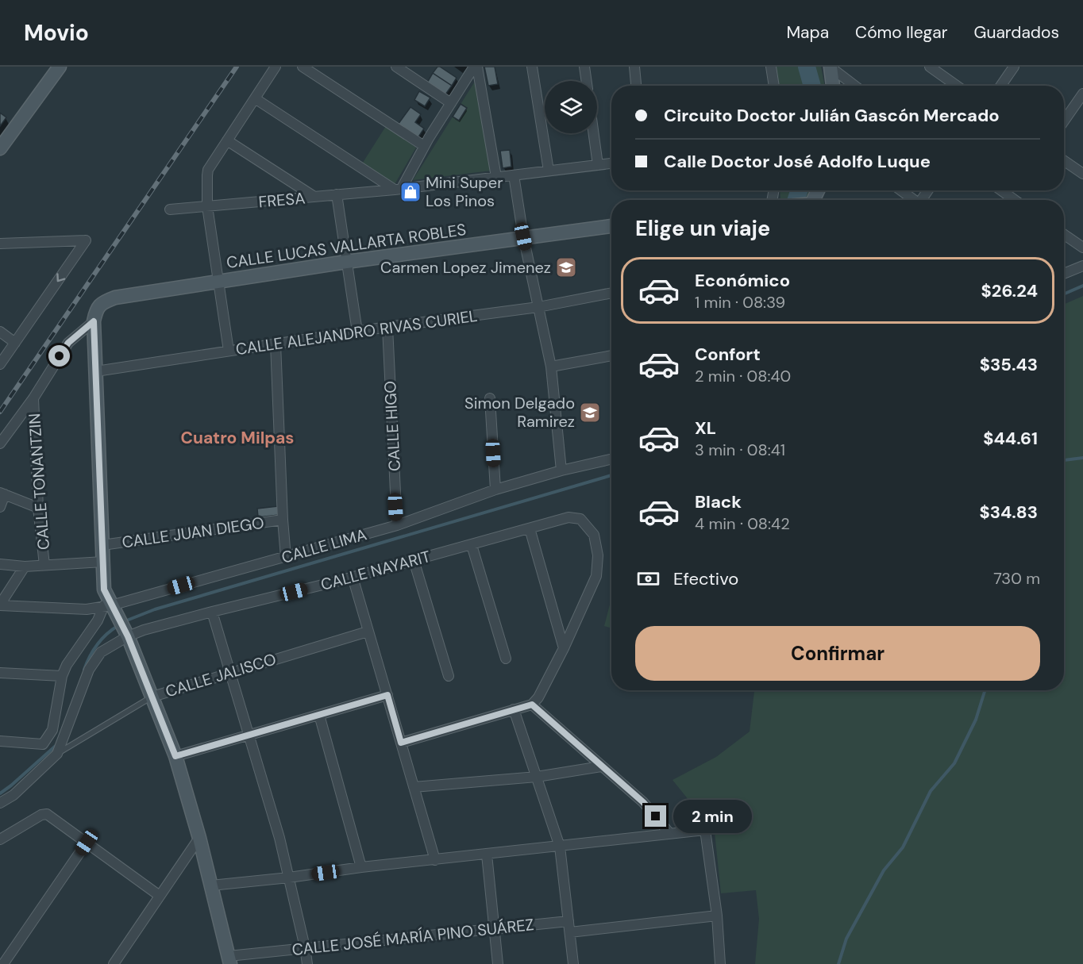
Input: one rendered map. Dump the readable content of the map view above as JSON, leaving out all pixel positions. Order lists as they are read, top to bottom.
{
  "streets": {
    "street": [
      "FRESA",
      "CALLE LUCAS VALLARTA ROBLES",
      "CALLE ALEJANDRO RIVAS CURIEL",
      "CALLE HIGO",
      "CALLE TONANTZIN",
      "CALLE JUAN DIEGO",
      "CALLE LIMA",
      "CALLE NAYARIT",
      "CALLE JALISCO",
      "CALLE JOSÉ MARÍA PINO SUÁREZ"
    ]
  },
  "crossings": [
    ["CALLE ALEJANDRO RIVAS CURIEL", "CALLE HIGO"],
    ["CALLE HIGO", "CALLE LIMA"],
    ["CALLE TONANTZIN", "CALLE JUAN DIEGO"],
    ["CALLE TONANTZIN", "CALLE LIMA"],
    ["CALLE NAYARIT", "CALLE JALISCO"]
  ],
  "districts": ["Cuatro Milpas"],
  "places": {
    "shop": ["Mini Super Los Pinos"],
    "school or university": ["Carmen Lopez Jimenez", "Simon Delgado Ramirez"]
  },
  "page": {
    "header": "Movio",
    "nav": ["Mapa", "Cómo llegar", "Guardados"],
    "banner": ["Circuito Doctor Julián Gascón Mercado", "Calle Doctor José Adolfo Luque"],
    "heading": "Elige un viaje",
    "list": [
      {
        "name": "Económico",
        "note": "1 min · 08:39",
        "value": "$26.24"
      },
      {
        "name": "Confort",
        "note": "2 min · 08:40",
        "value": "$35.43"
      },
      {
        "name": "XL",
        "note": "3 min · 08:41",
        "value": "$44.61"
      },
      {
        "name": "Black",
        "note": "4 min · 08:42",
        "value": "$34.83"
      }
    ],
    "pay": ["Efectivo", "730 m"],
    "buttons": "Confirmar",
    "bubble": "2 min"
  }
}
